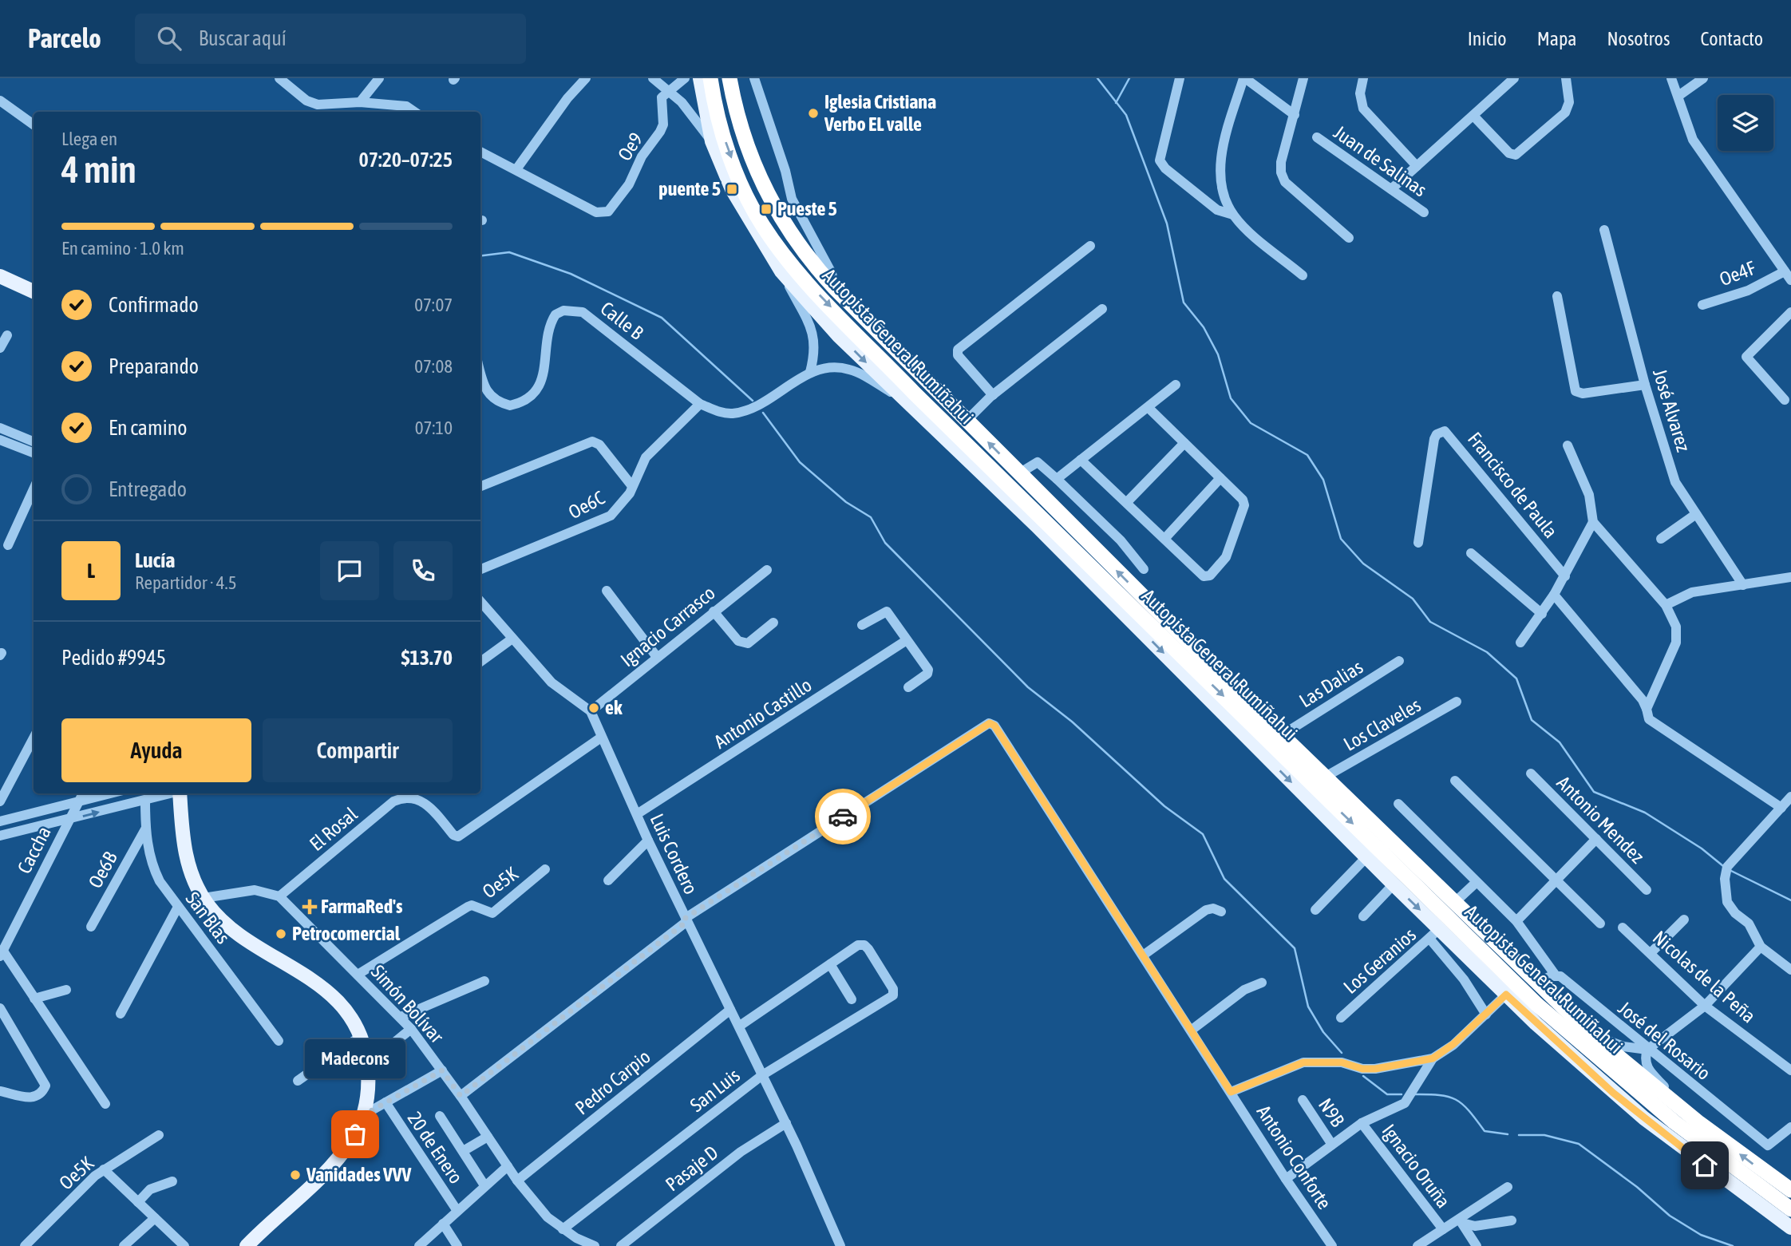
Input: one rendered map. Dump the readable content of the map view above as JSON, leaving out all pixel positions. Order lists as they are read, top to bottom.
{
  "streets": {
    "highway": ["Autopista General Rumiñahui"],
    "street": [
      "Oe9",
      "Juan de Salinas",
      "Oe4F",
      "Calle B",
      "José Alvarez",
      "Francisco de Paula",
      "Oe6C",
      "Ignacio Carrasco",
      "Las Dalias",
      "Antonio Castillo",
      "Los Claveles",
      "Antonio Mendez",
      "El Rosal",
      "Caccha",
      "Luis Cordero",
      "Oe6B",
      "Oe5K",
      "San Blas",
      "Los Geranios",
      "Nicolas de la Peña",
      "Simón Bolívar",
      "José del Rosario",
      "Pedro Carpio",
      "San Luis",
      "N9B",
      "20 de Enero",
      "Antonio Conforte",
      "Ignacio Oruña",
      "Pasaje D"
    ]
  },
  "crossings": [
    ["Calle B", "Oe6C"],
    ["Autopista General Rumiñahui", "Las Dalias"],
    ["Autopista General Rumiñahui", "Los Claveles"],
    ["Ignacio Carrasco", "Luis Cordero"],
    ["Antonio Castillo", "Luis Cordero"],
    ["El Rosal", "Luis Cordero"],
    ["El Rosal", "Simón Bolívar"],
    ["Luis Cordero", "Pedro Carpio"],
    ["Luis Cordero", "San Luis"],
    ["Luis Cordero", "Antonio Conforte"],
    ["Luis Cordero", "Pasaje D"],
    ["Oe6B", "San Blas"],
    ["Oe5K", "Simón Bolívar"],
    ["Simón Bolívar", "Pedro Carpio"],
    ["Simón Bolívar", "San Luis"],
    ["Simón Bolívar", "20 de Enero"]
  ],
  "places": {
    "other": [
      "Iglesia Cristiana Verbo EL valle",
      "ek",
      "Petrocomercial",
      "Madecons",
      "Vanidades VVV"
    ],
    "transit": ["puente 5", "Pueste 5"],
    "health": ["FarmaRed's"]
  },
  "page": {
    "header": "Parcelo",
    "search": "Buscar aquí",
    "nav": [
      "Inicio",
      "Mapa",
      "Nosotros",
      "Contacto"
    ],
    "heading": ["4 min", "Llega en", "07:20–07:25"],
    "panel": [
      "Lucía",
      "Repartidor · 4.5",
      "Pedido #9945",
      "$13.70"
    ],
    "bar": "En camino · 1.0 km",
    "list": [
      ["Confirmado", "07:07"],
      ["Preparando", "07:08"],
      ["En camino", "07:10"],
      "Entregado"
    ],
    "round": "L",
    "buttons": ["Ayuda", "Compartir"],
    "bubble": "Madecons"
  }
}
